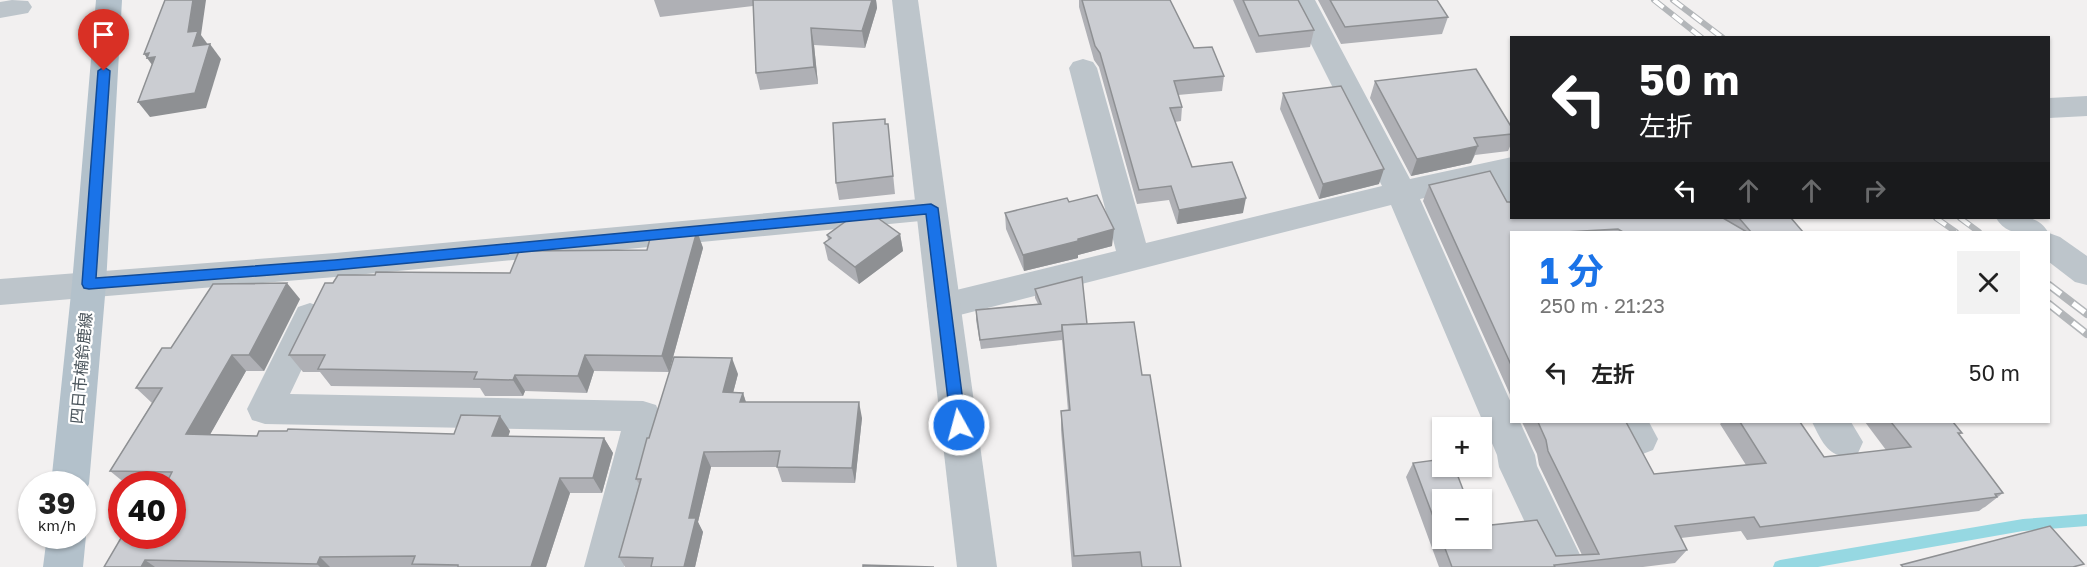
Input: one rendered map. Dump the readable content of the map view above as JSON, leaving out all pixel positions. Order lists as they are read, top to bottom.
{
  "streets": {
    "main road": ["四日市楠鈴鹿線"]
  },
  "page": {
    "turn": ["50 m", "左折"],
    "heading": ["1 分", "250 m · 21:23"],
    "list": [
      {
        "name": "左折",
        "value": "50 m"
      }
    ],
    "map_buttons": ["+", "−"],
    "speed": "39 km/h",
    "limit": "40"
  }
}
